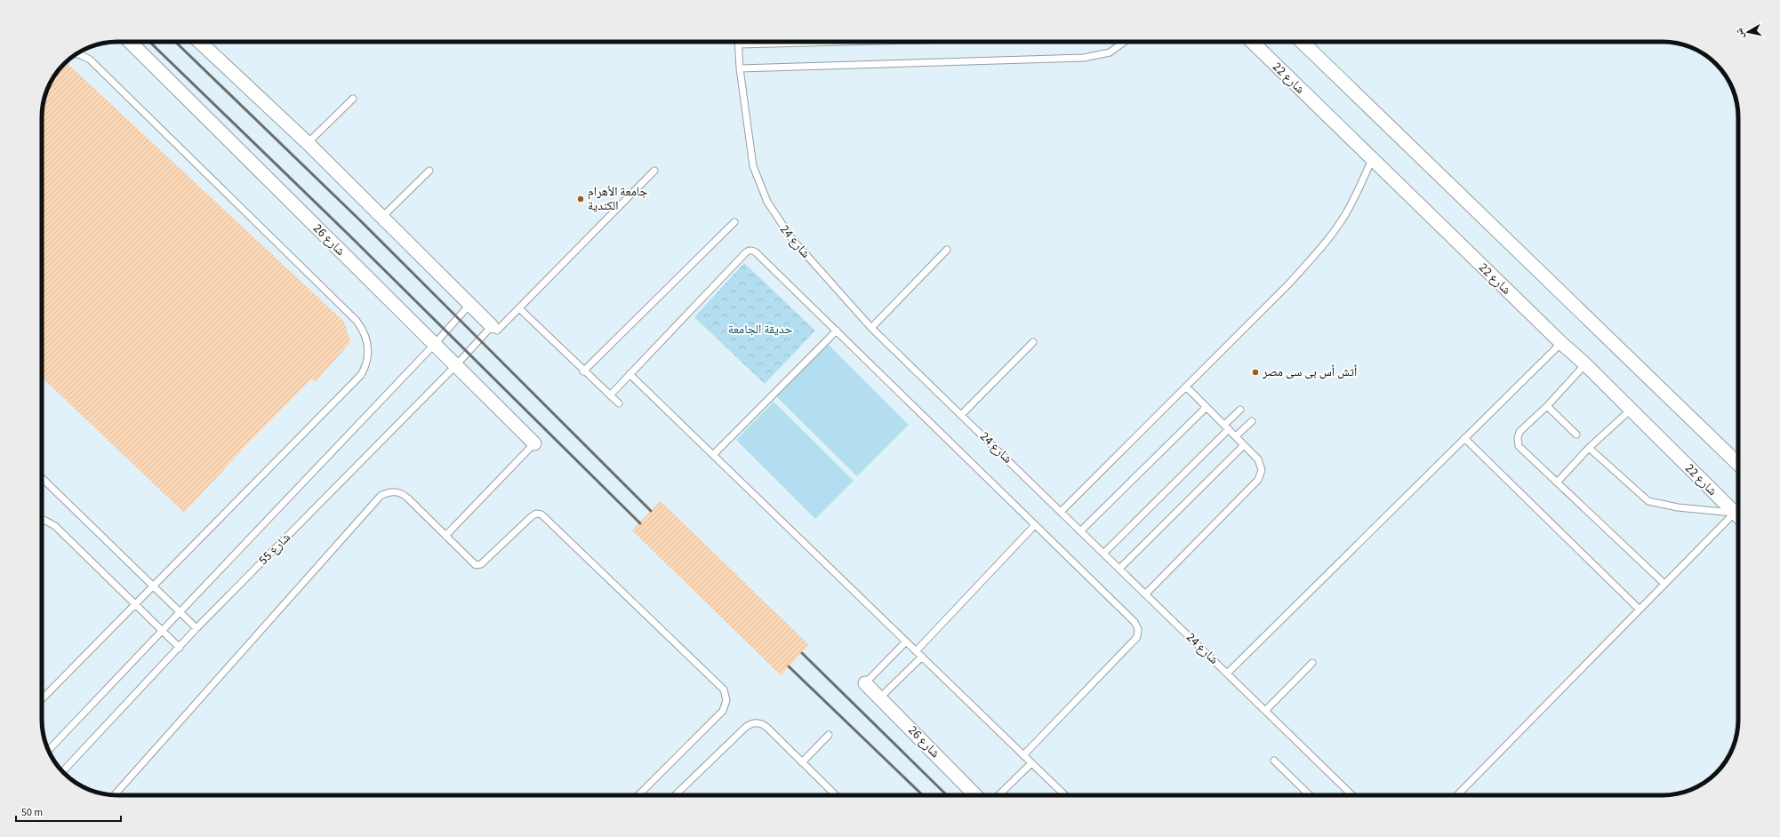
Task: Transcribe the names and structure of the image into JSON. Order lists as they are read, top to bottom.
{
  "streets": {
    "street": ["شارع 22", "شارع 26"],
    "lane": ["شارع 24", "شارع 55"]
  },
  "crossings": [
    ["شارع 26", "شارع 55"]
  ],
  "parks": ["حديقة الجامعة"],
  "places": ["جامعة الأهرام الكندية", "أتش أس بى سى مصر"],
  "scale_bar": "50 m",
  "north": "left"
}
